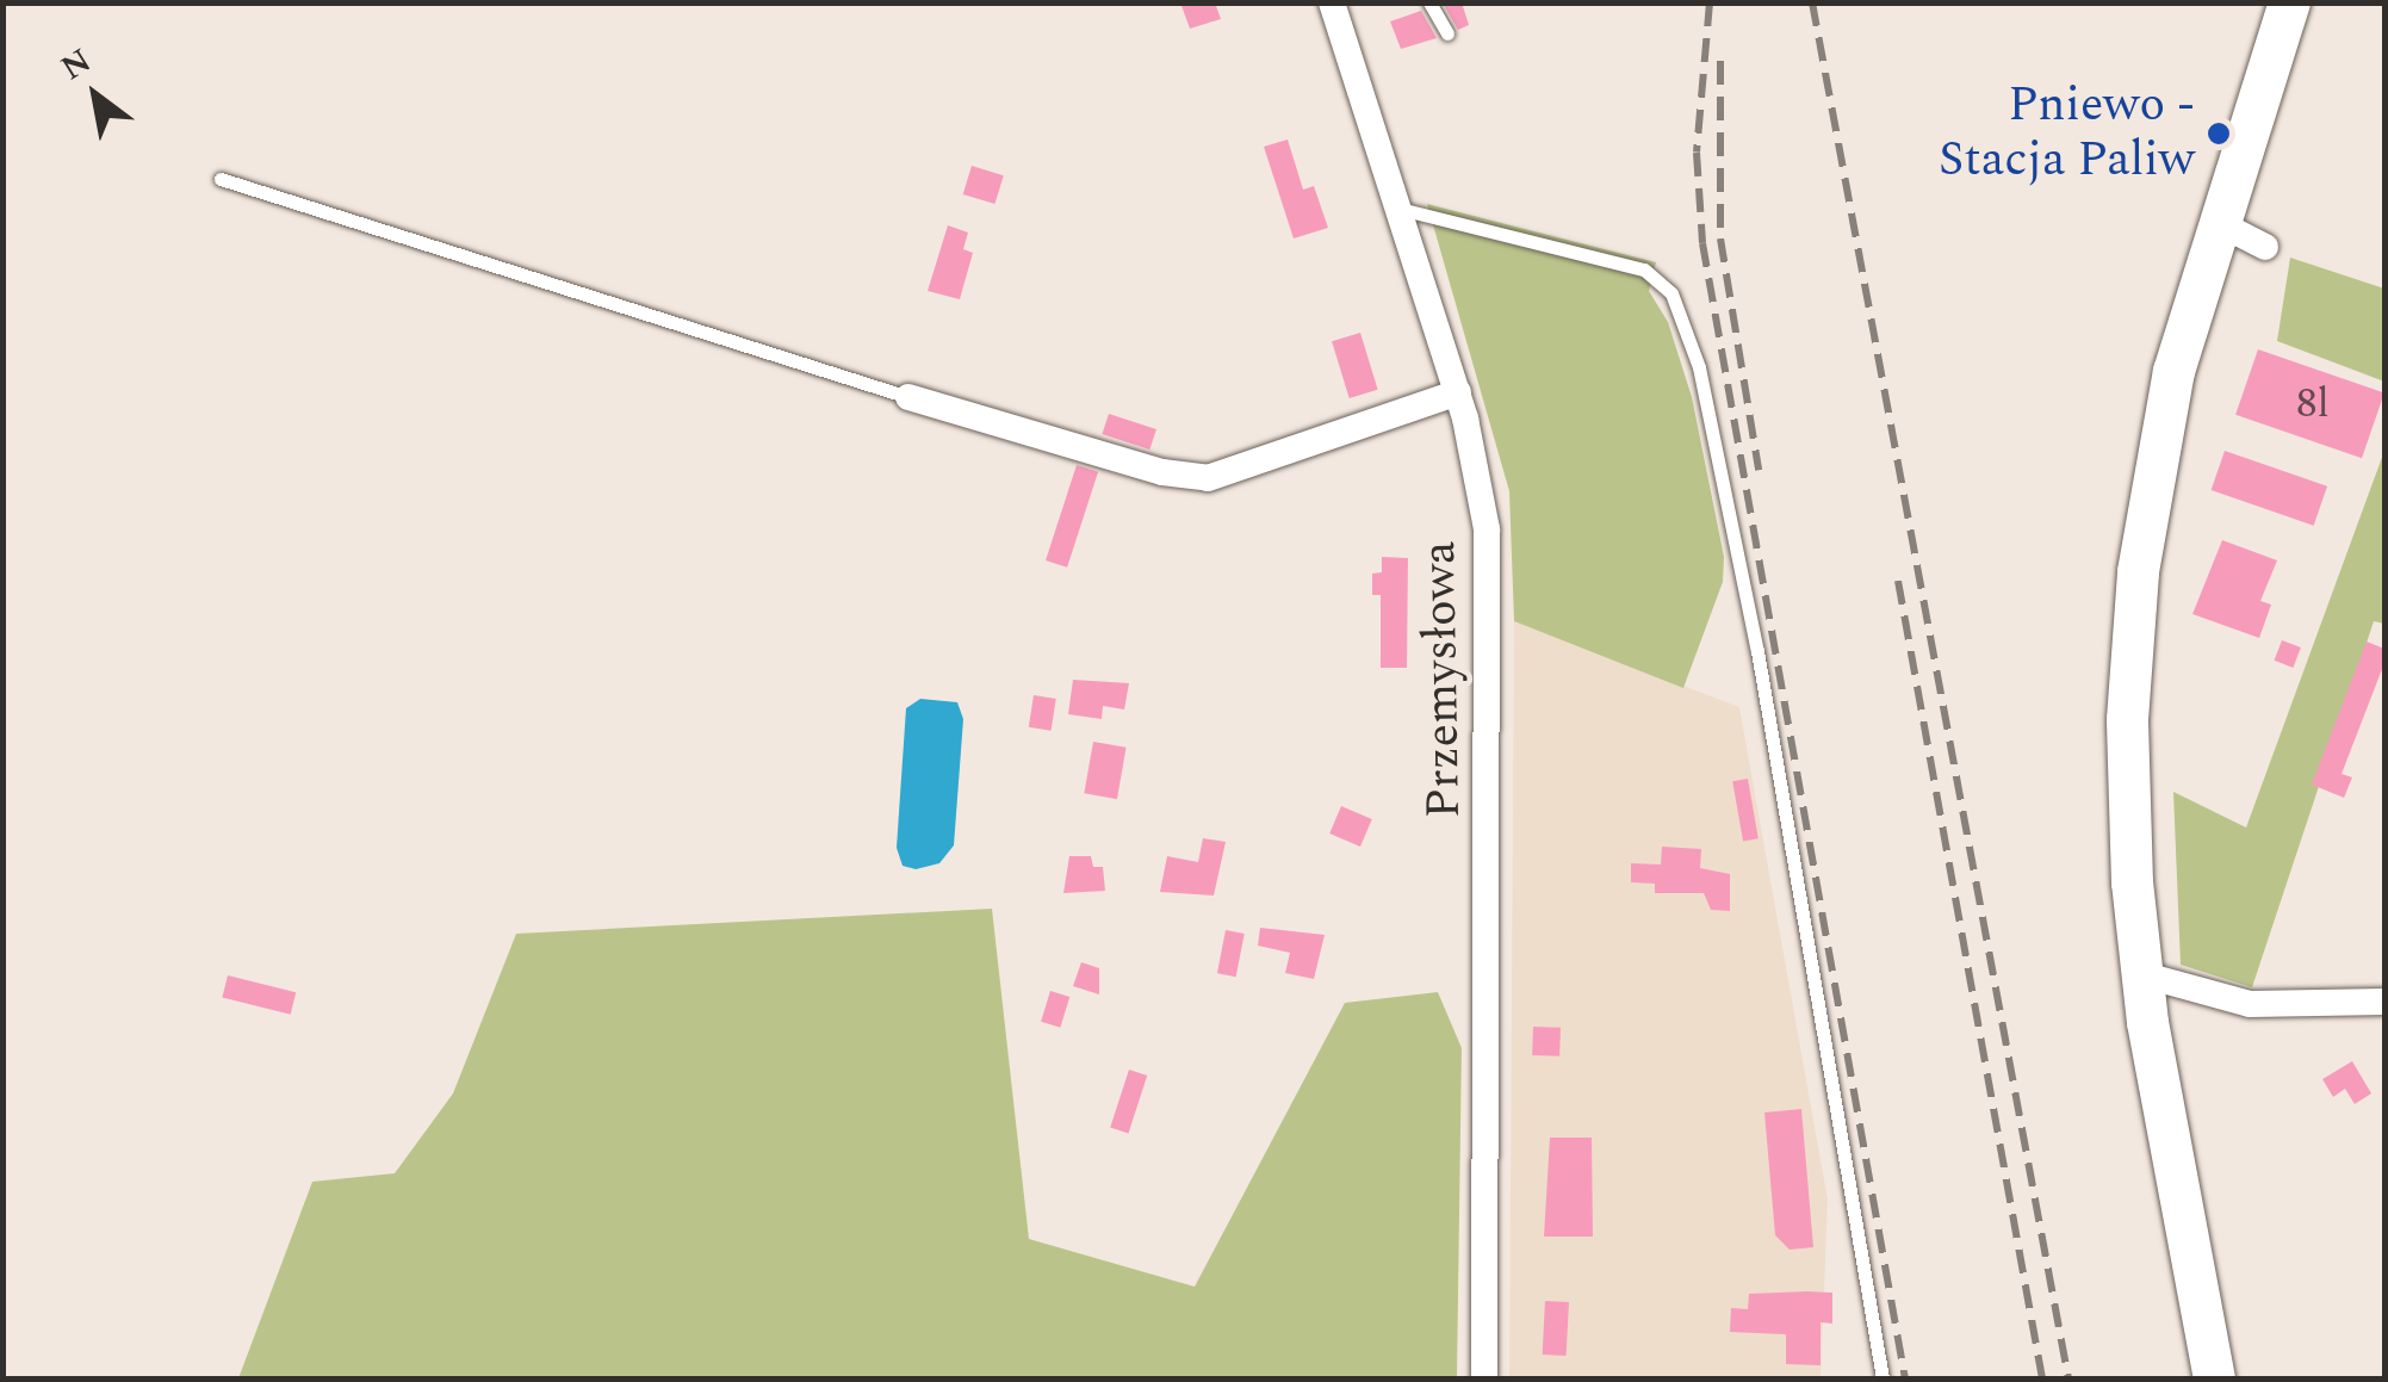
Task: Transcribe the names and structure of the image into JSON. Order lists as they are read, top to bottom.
{
  "streets": {
    "street": ["Przemysłowa"]
  },
  "places": ["Pniewo - Stacja Paliw"],
  "house_numbers": ["8l"],
  "north": "top left"
}
